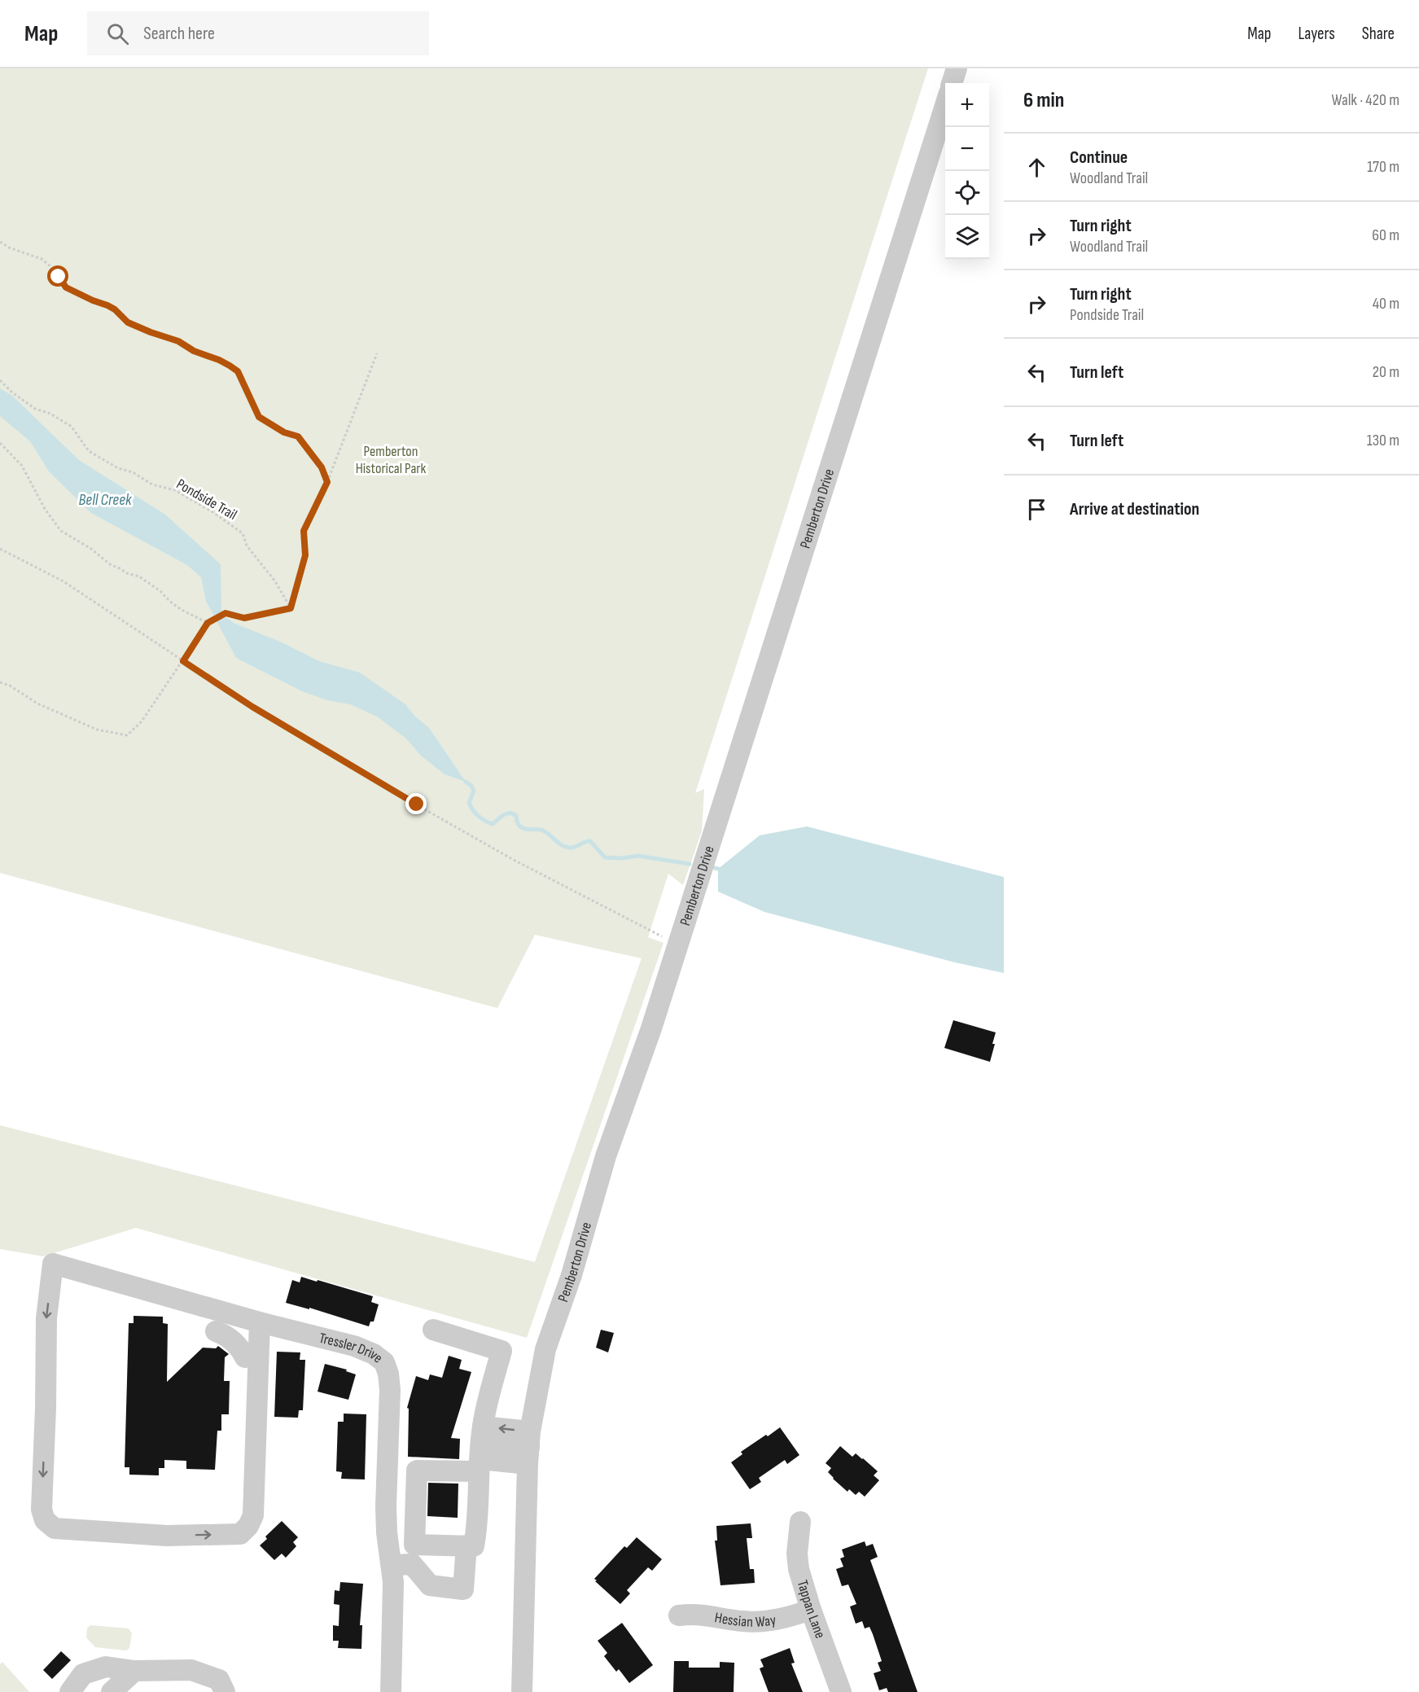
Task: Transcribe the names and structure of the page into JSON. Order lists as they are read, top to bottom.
{
  "streets": {
    "street": [
      "Pemberton Drive",
      "Tressler Drive",
      "Tappan Lane",
      "Hessian Way"
    ],
    "path": ["Pondside Trail"]
  },
  "crossings": [
    ["Tappan Lane", "Hessian Way"]
  ],
  "water": ["Bell Creek"],
  "parks": ["Pemberton Historical Park"],
  "page": {
    "header": "Map",
    "search": "Search here",
    "nav": ["Map", "Layers", "Share"],
    "heading": ["6 min", "Walk · 420 m"],
    "map_buttons": ["+", "−"],
    "list": [
      ["Continue", "Woodland Trail", "170 m"],
      ["Turn right", "Woodland Trail", "60 m"],
      ["Turn right", "Pondside Trail", "40 m"],
      ["Turn left", "20 m"],
      ["Turn left", "130 m"],
      "Arrive at destination"
    ]
  }
}
